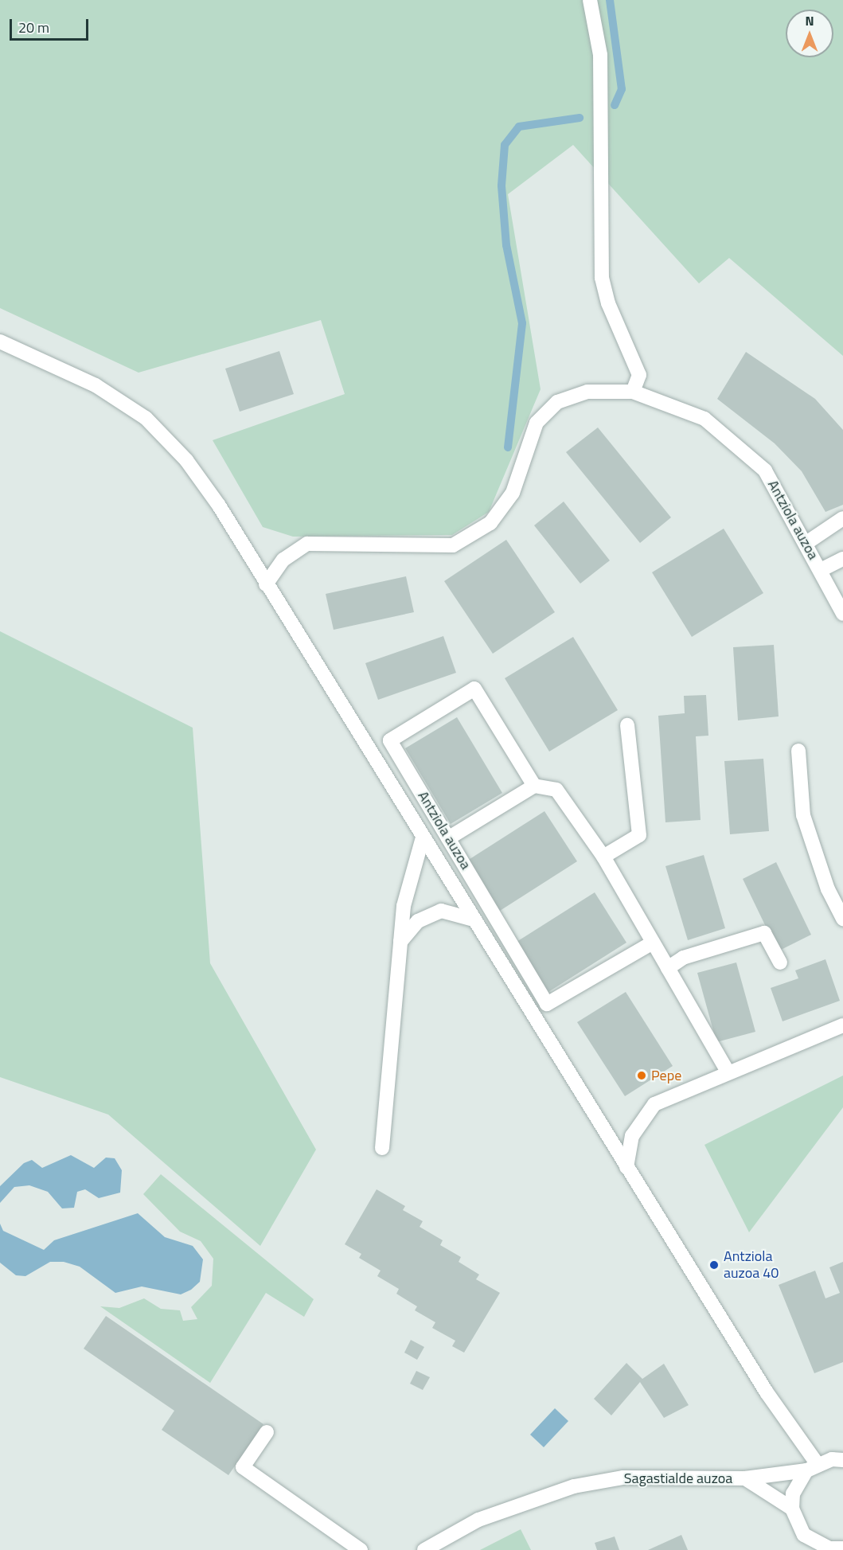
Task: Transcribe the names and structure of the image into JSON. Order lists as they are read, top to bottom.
{
  "streets": {
    "street": ["Antziola auzoa", "Sagastialde auzoa"]
  },
  "places": ["Pepe", "Antziola auzoa 40"],
  "scale_bar": "20 m",
  "north": "top"
}
